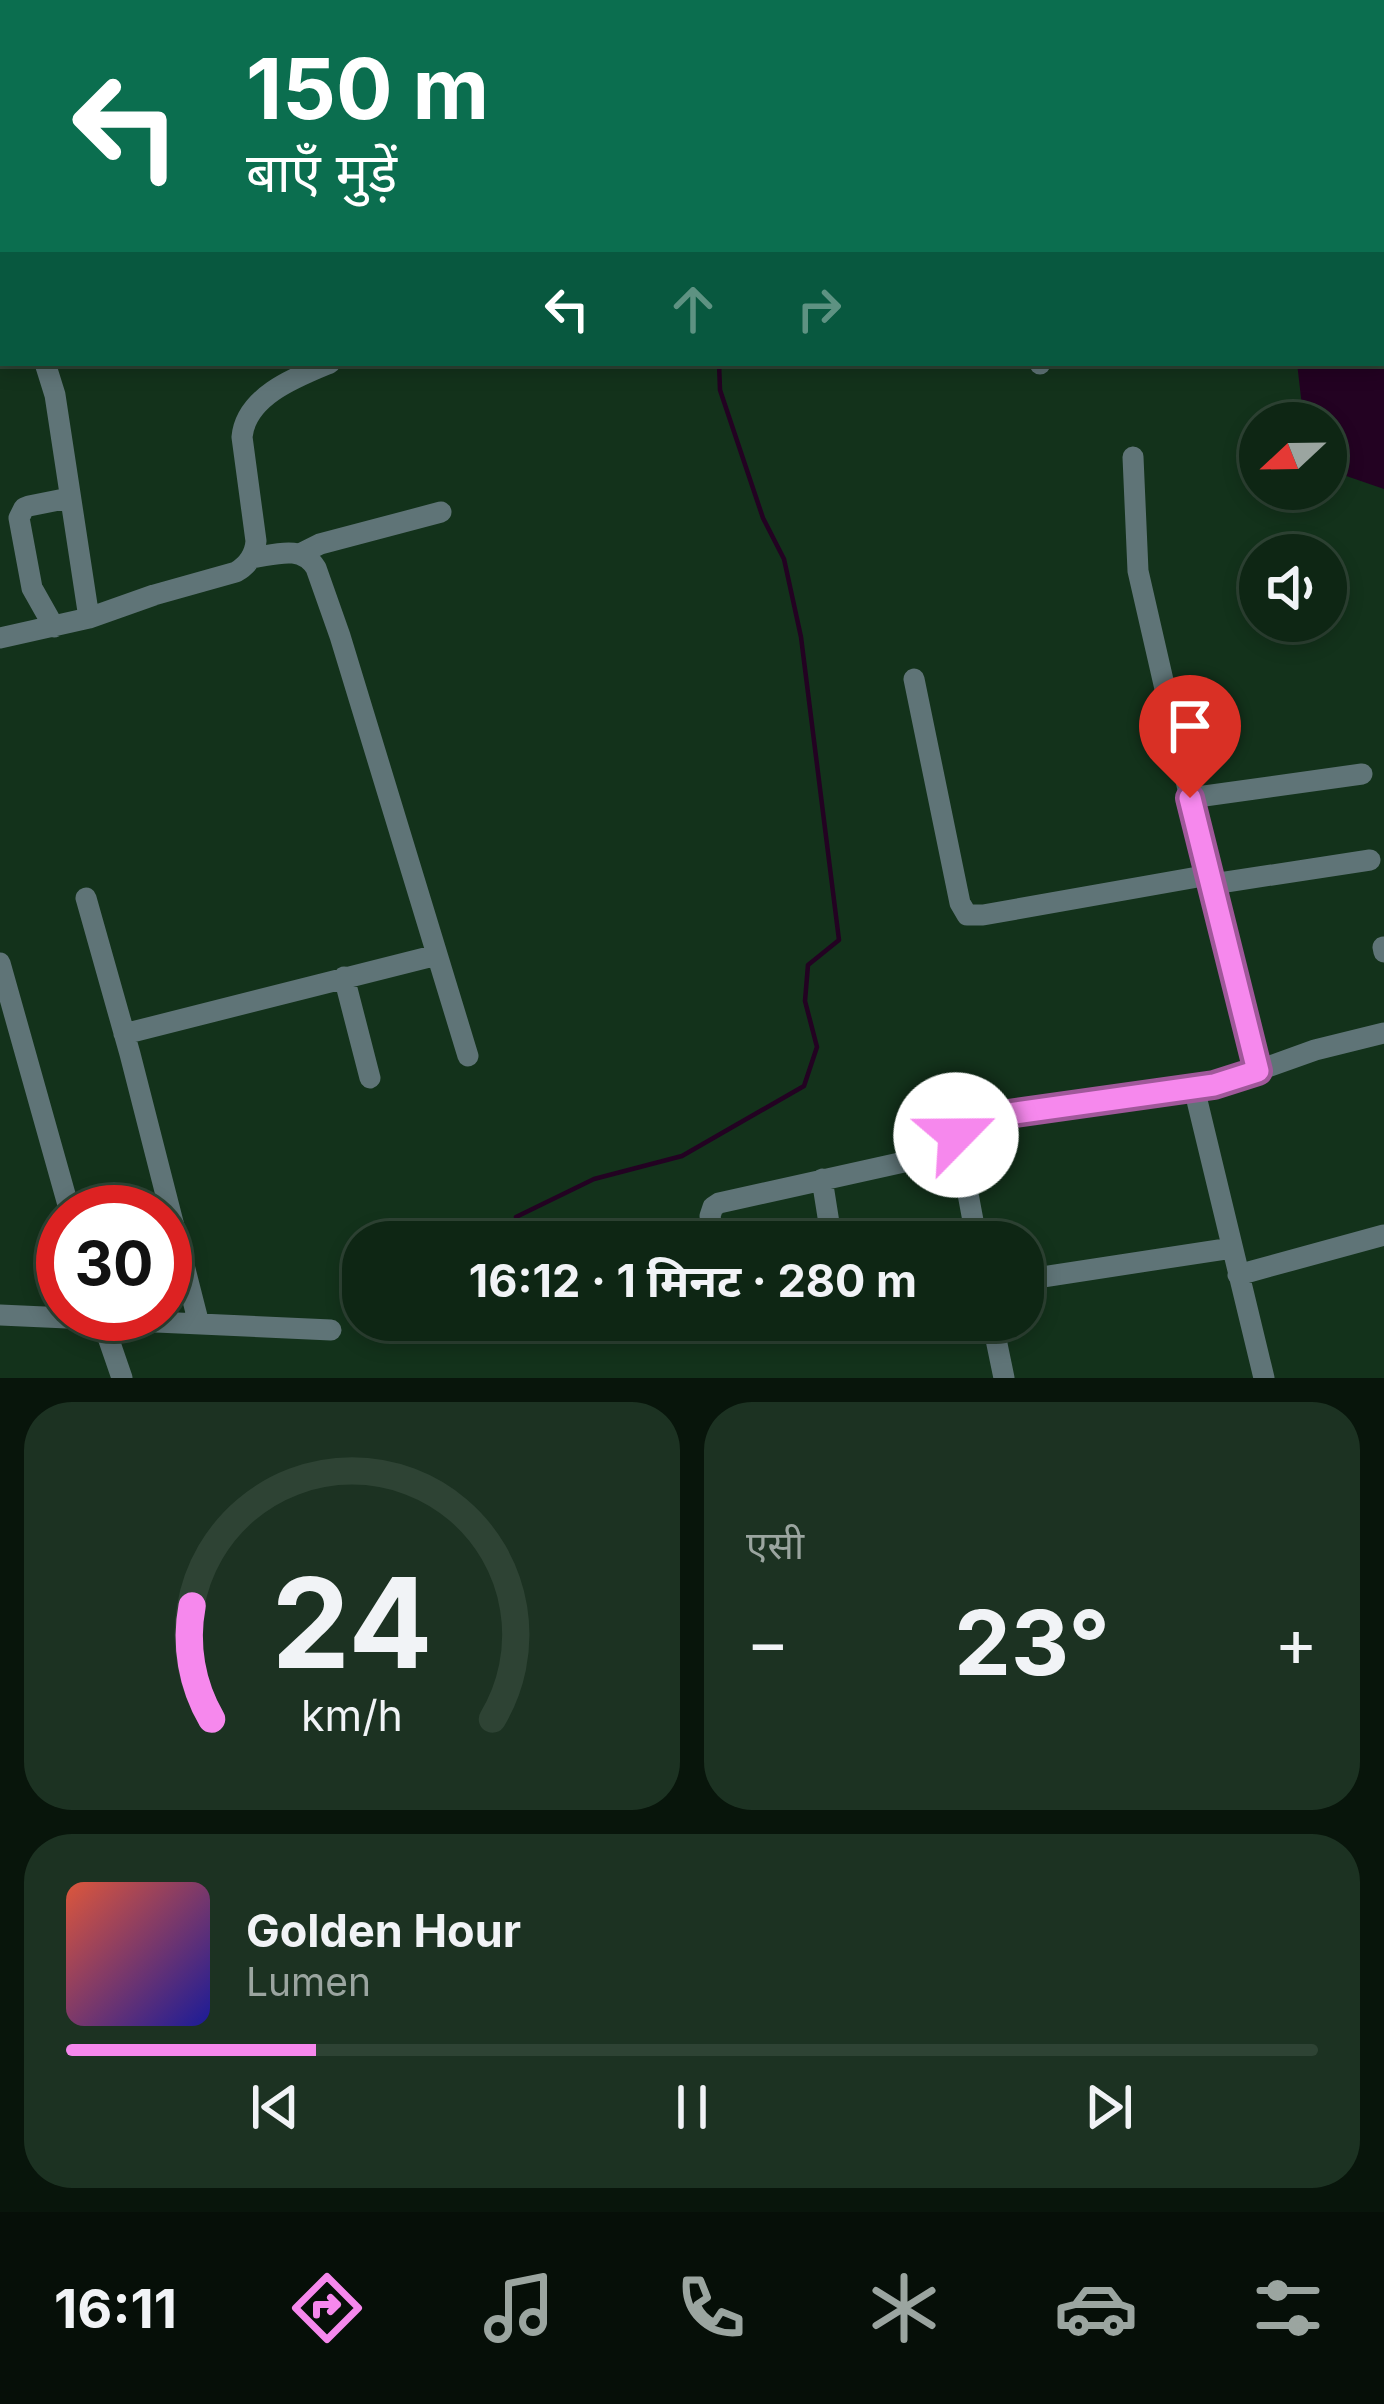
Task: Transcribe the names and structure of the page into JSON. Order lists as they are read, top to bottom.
{
  "north": "left",
  "page": {
    "turn": ["150 m", "बाएँ मुड़ें"],
    "limit": "30",
    "trip": "16:12 · 1 मिनट · 280 m",
    "tile": "एसी",
    "heat": ["−", "23°", "+"],
    "song": ["Golden Hour", "Lumen"],
    "tabs": "16:11",
    "gauge": ["24", "km/h"]
  }
}
